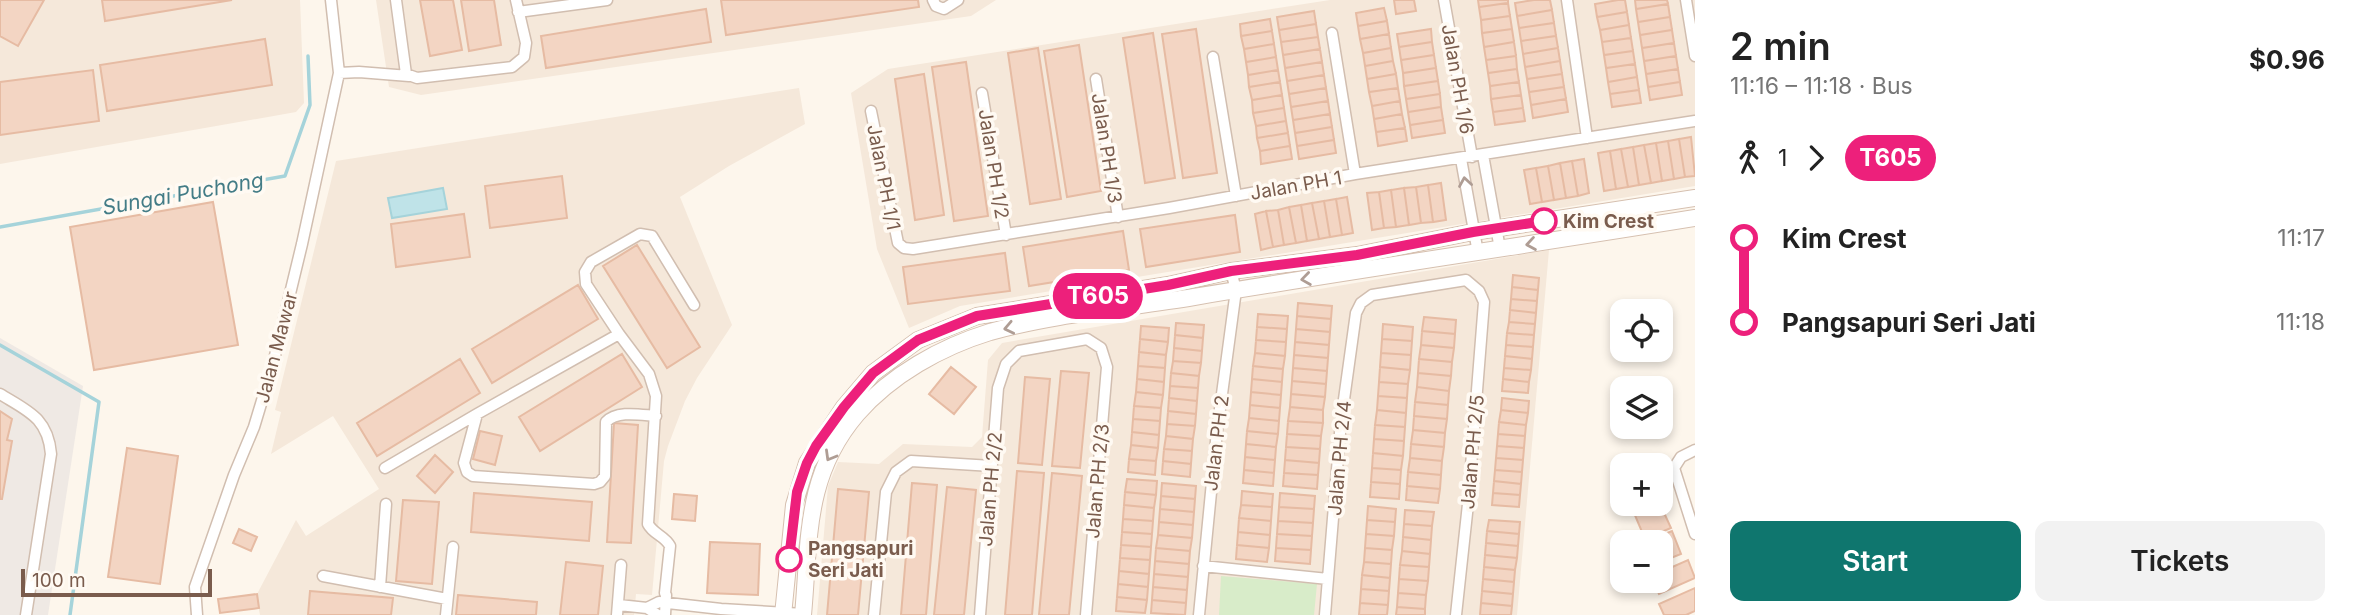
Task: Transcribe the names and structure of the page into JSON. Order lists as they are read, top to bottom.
{
  "streets": {
    "street": [
      "Jalan PH 1/6",
      "Jalan PH 1/3",
      "Jalan PH 1/2",
      "Jalan PH 1/1",
      "Jalan PH 1",
      "Jalan Mawar",
      "Jalan PH 2",
      "Jalan PH 2/5",
      "Jalan PH 2/4",
      "Jalan PH 2/3",
      "Jalan PH 2/2"
    ]
  },
  "crossings": [
    ["Jalan PH 1/6", "Jalan PH 1"],
    ["Jalan PH 1/3", "Jalan PH 1"],
    ["Jalan PH 1/2", "Jalan PH 1"],
    ["Jalan PH 1/1", "Jalan PH 1"],
    ["Jalan PH 2/5", "Jalan PH 2/4"],
    ["Jalan PH 2/3", "Jalan PH 2/2"]
  ],
  "water": ["Sungai Puchong"],
  "places": ["Kim Crest", "Pangsapuri Seri Jati"],
  "lines": ["bus line T605"],
  "scale_bar": "100 m",
  "page": {
    "on_map": "T605",
    "heading": ["2 min", "11:16 – 11:18 · Bus", "$0.96"],
    "legs": ["1", "T605"],
    "list": [
      {
        "name": "Kim Crest",
        "value": "11:17"
      },
      {
        "name": "Pangsapuri Seri Jati",
        "value": "11:18"
      }
    ],
    "map_buttons": ["+", "−"],
    "buttons": ["Start", "Tickets"],
    "scale": "100 m"
  }
}
